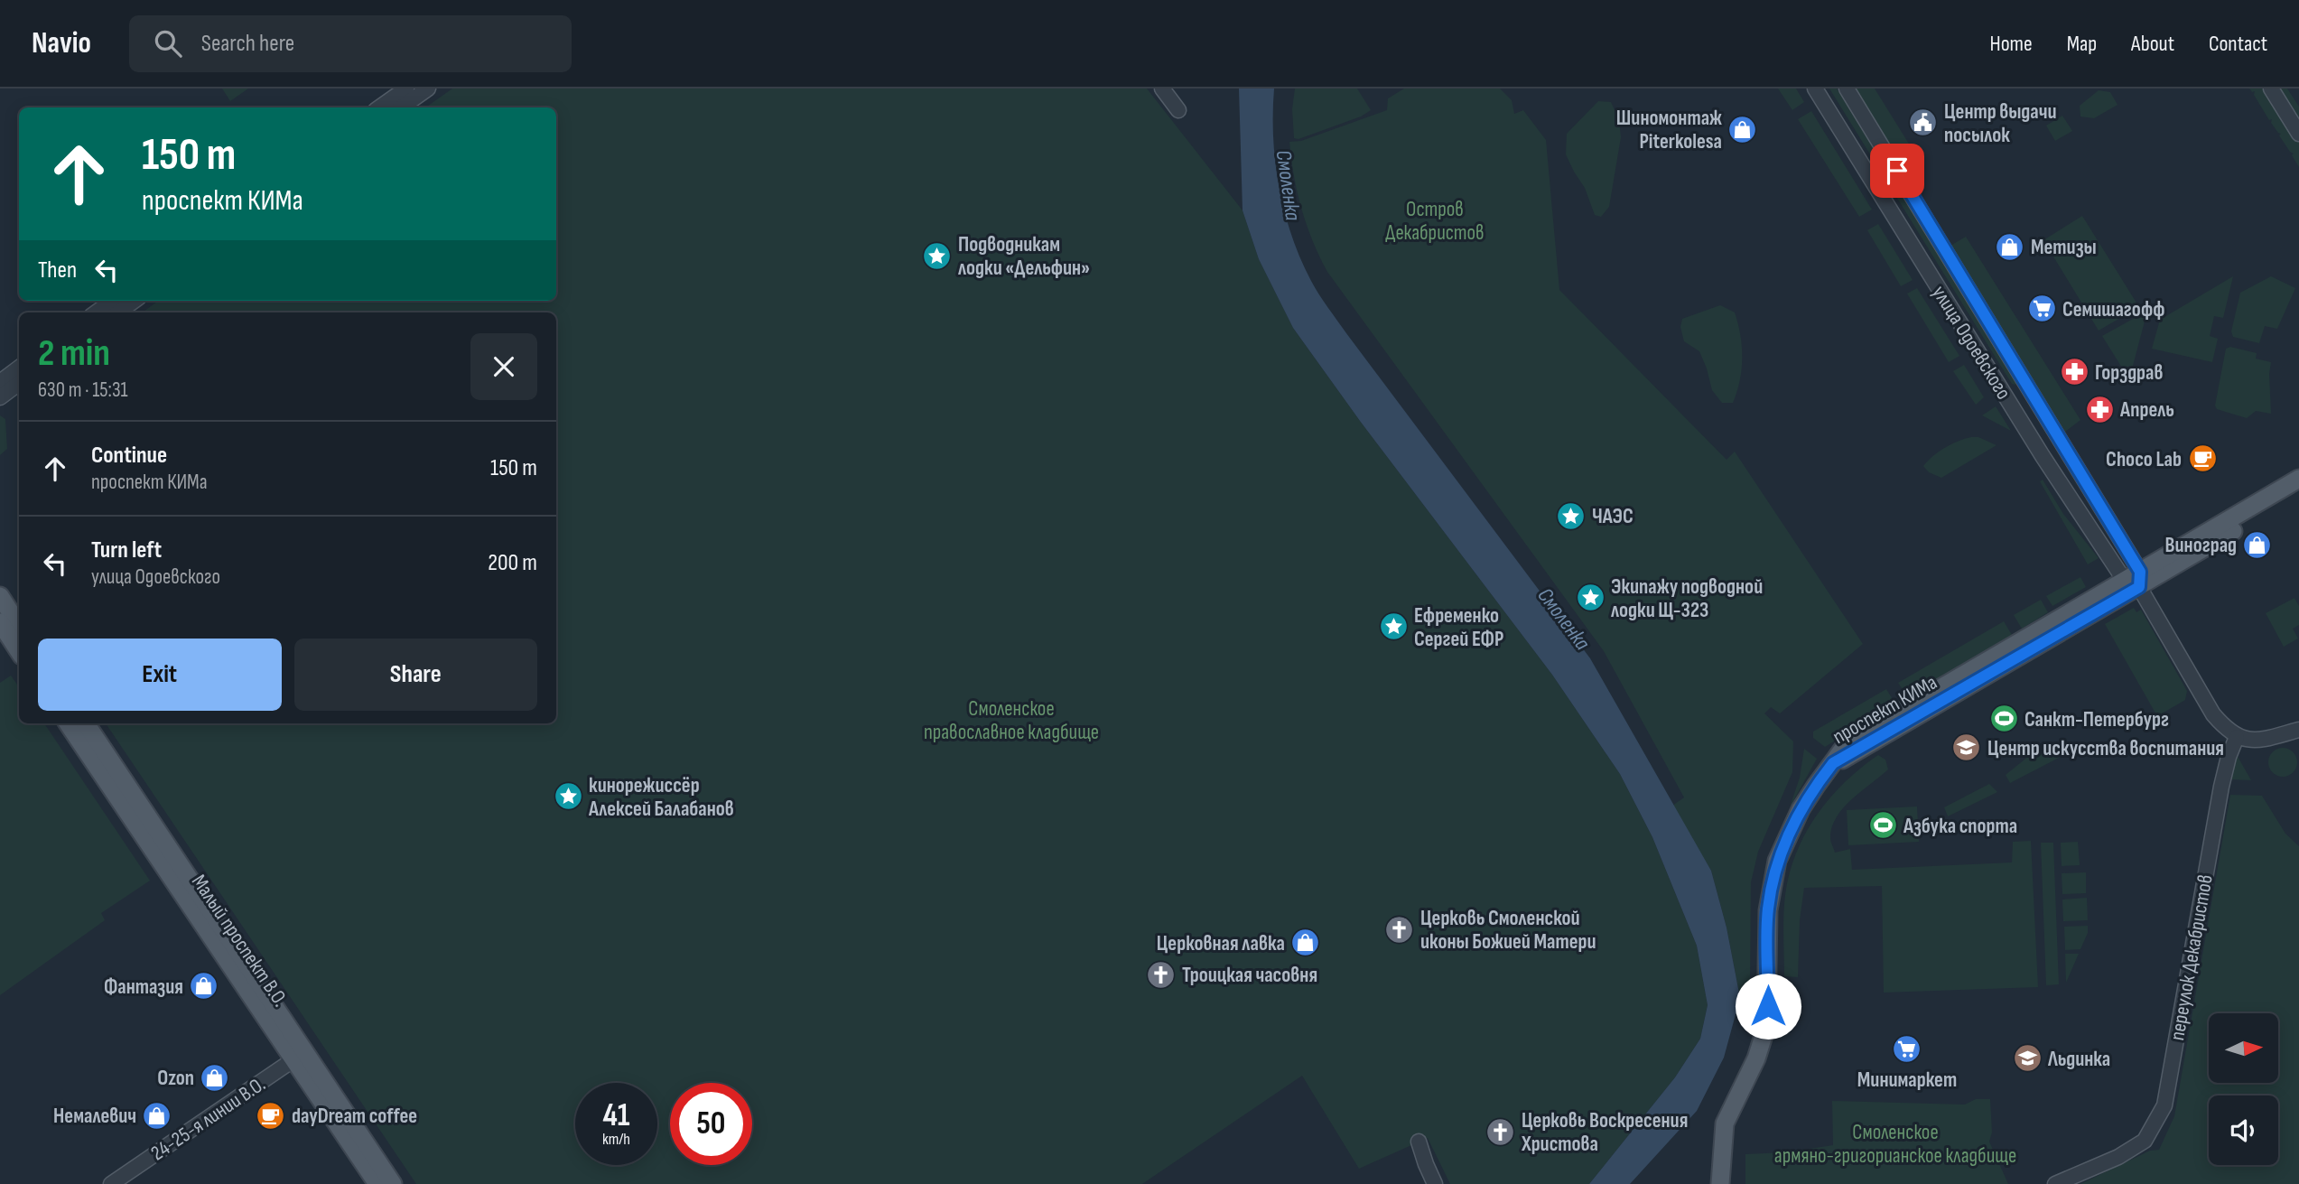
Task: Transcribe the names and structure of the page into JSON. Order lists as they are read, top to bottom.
{
  "streets": {
    "main road": ["проспект КИМа", "Малый проспект В.О."],
    "street": ["улица Одоевского", "переулок Декабристов", "24-25-я линии В.О."]
  },
  "crossings": [
    ["улица Одоевского", "проспект КИМа"],
    ["улица Одоевского", "переулок Декабристов"],
    ["Малый проспект В.О.", "24-25-я линии В.О."]
  ],
  "water": ["Смоленка"],
  "parks": ["Остров Декабристов", "Смоленское православное кладбище", "Смоленское армяно-григорианское кладбище"],
  "places": {
    "public building": ["Центр выдачи посылок"],
    "shop": [
      "Шиномонтаж Piterkolesa",
      "Метизы",
      "Виноград",
      "Церковная лавка",
      "Фантазия",
      "Ozon",
      "Немалевич"
    ],
    "place": [
      "Подводникам лодки «Дельфин»",
      "ЧАЭС",
      "Экипажу подводной лодки Щ-323",
      "Ефременко Сергей ЕФР",
      "кинорежиссёр Алексей Балабанов"
    ],
    "supermarket": ["Семишагофф", "Минимаркет"],
    "pharmacy": ["Горздрав", "Апрель"],
    "cafe": ["Choco Lab", "dayDream coffee"],
    "sports": ["Санкт-Петербург", "Азбука спорта"],
    "school or university": ["Центр искусства воспитания", "Льдинка"],
    "church": ["Церковь Смоленской иконы Божией Матери", "Троицкая часовня", "Церковь Воскресения Христова"]
  },
  "north": "right",
  "page": {
    "header": "Navio",
    "search": "Search here",
    "nav": [
      "Home",
      "Map",
      "About",
      "Contact"
    ],
    "turn": ["150 m", "проспект КИМа"],
    "then": "Then",
    "heading": ["2 min", "630 m · 15:31"],
    "list": [
      {
        "name": "Continue",
        "note": "проспект КИМа",
        "value": "150 m"
      },
      {
        "name": "Turn left",
        "note": "улица Одоевского",
        "value": "200 m"
      }
    ],
    "buttons": ["Exit", "Share"],
    "speed": "41 km/h",
    "limit": "50"
  }
}
